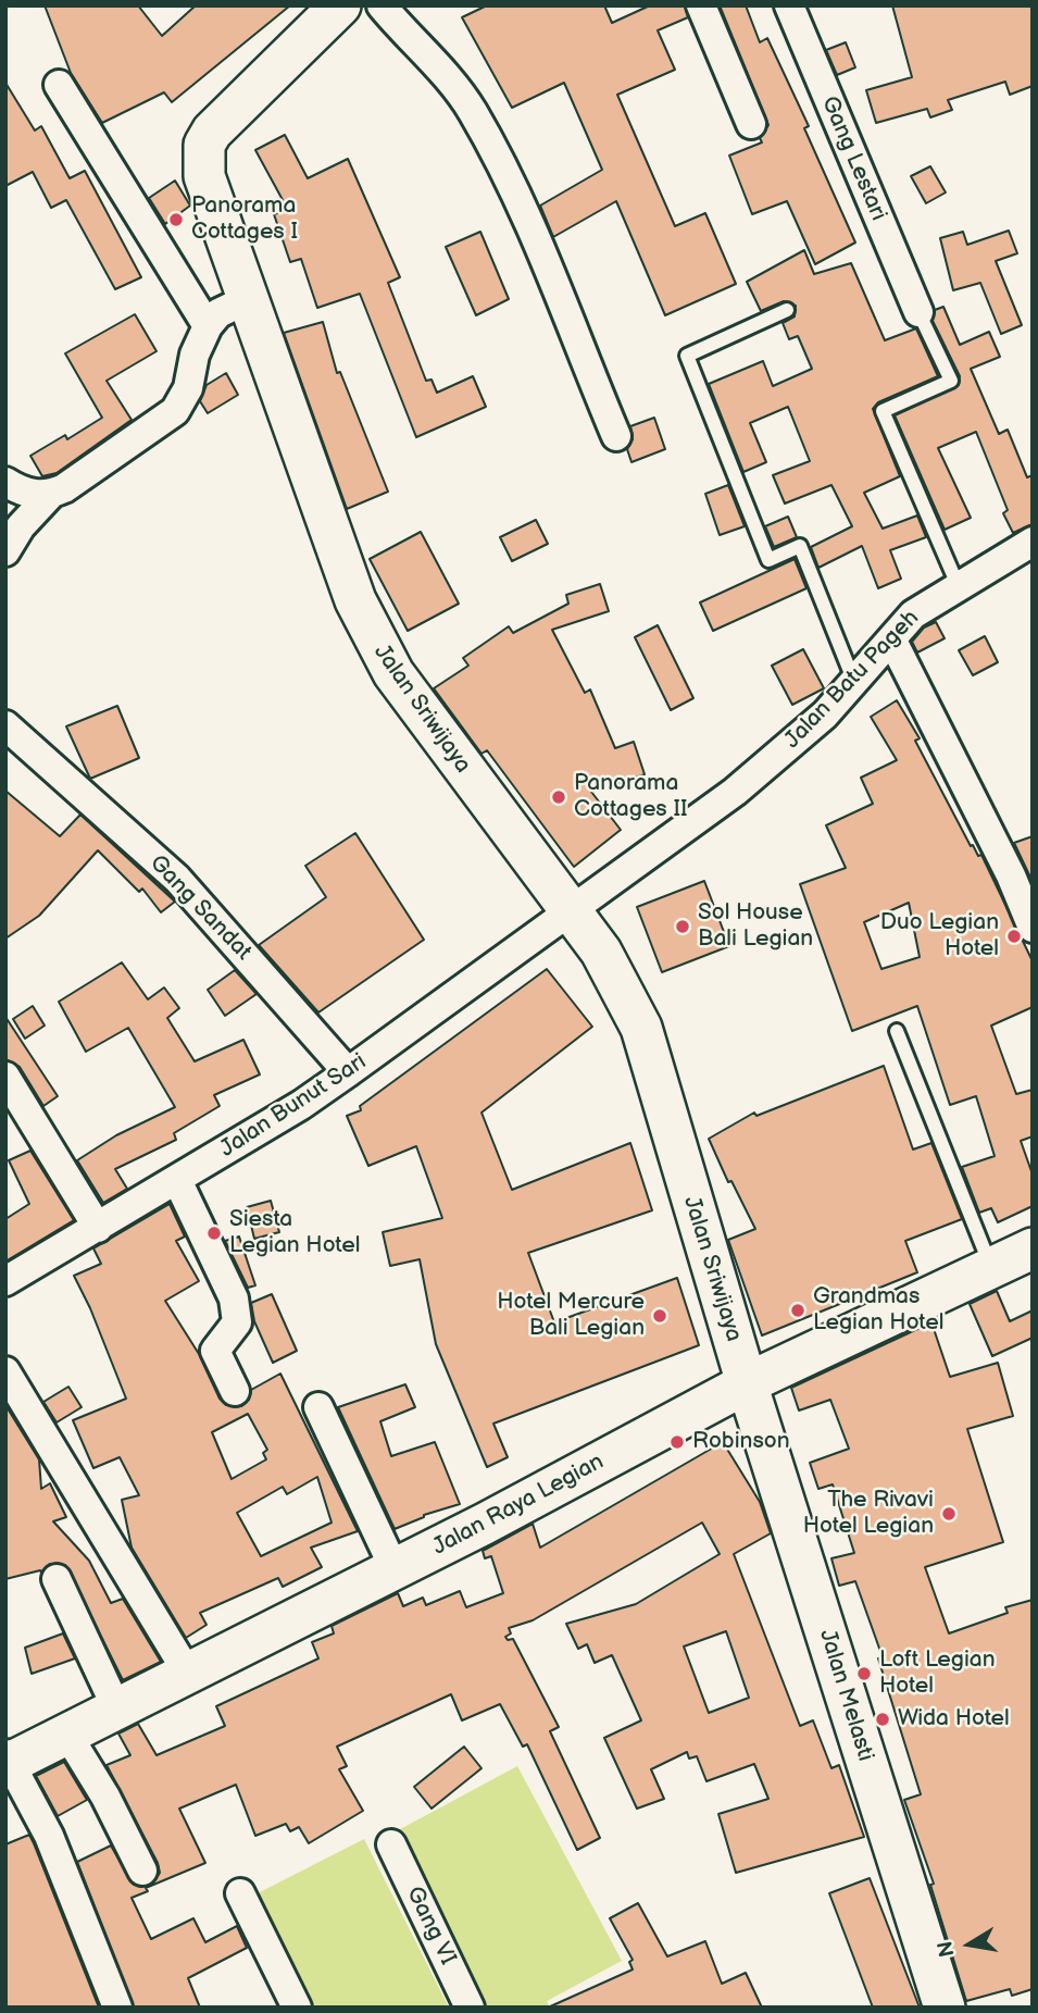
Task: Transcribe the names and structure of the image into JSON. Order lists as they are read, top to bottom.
{
  "streets": {
    "main road": ["Jalan Sriwijaya", "Jalan Raya Legian", "Jalan Melasti"],
    "street": [
      "Gang Lestari",
      "Jalan Batu Pageh",
      "Gang Sandat",
      "Jalan Bunut Sari",
      "Gang VI"
    ]
  },
  "crossings": [
    ["Jalan Batu Pageh", "Jalan Sriwijaya"],
    ["Jalan Batu Pageh", "Jalan Bunut Sari"],
    ["Jalan Sriwijaya", "Jalan Bunut Sari"],
    ["Jalan Sriwijaya", "Jalan Raya Legian"],
    ["Jalan Sriwijaya", "Jalan Melasti"],
    ["Gang Sandat", "Jalan Bunut Sari"],
    ["Jalan Raya Legian", "Jalan Melasti"]
  ],
  "places": [
    "Panorama Cottages I",
    "Panorama Cottages II",
    "Sol House Bali Legian",
    "Duo Legian Hotel",
    "Siesta Legian Hotel",
    "Grandmas Legian Hotel",
    "Hotel Mercure Bali Legian",
    "Robinson",
    "The Rivavi Hotel Legian",
    "Loft Legian Hotel",
    "Wida Hotel"
  ],
  "north": "left"
}
